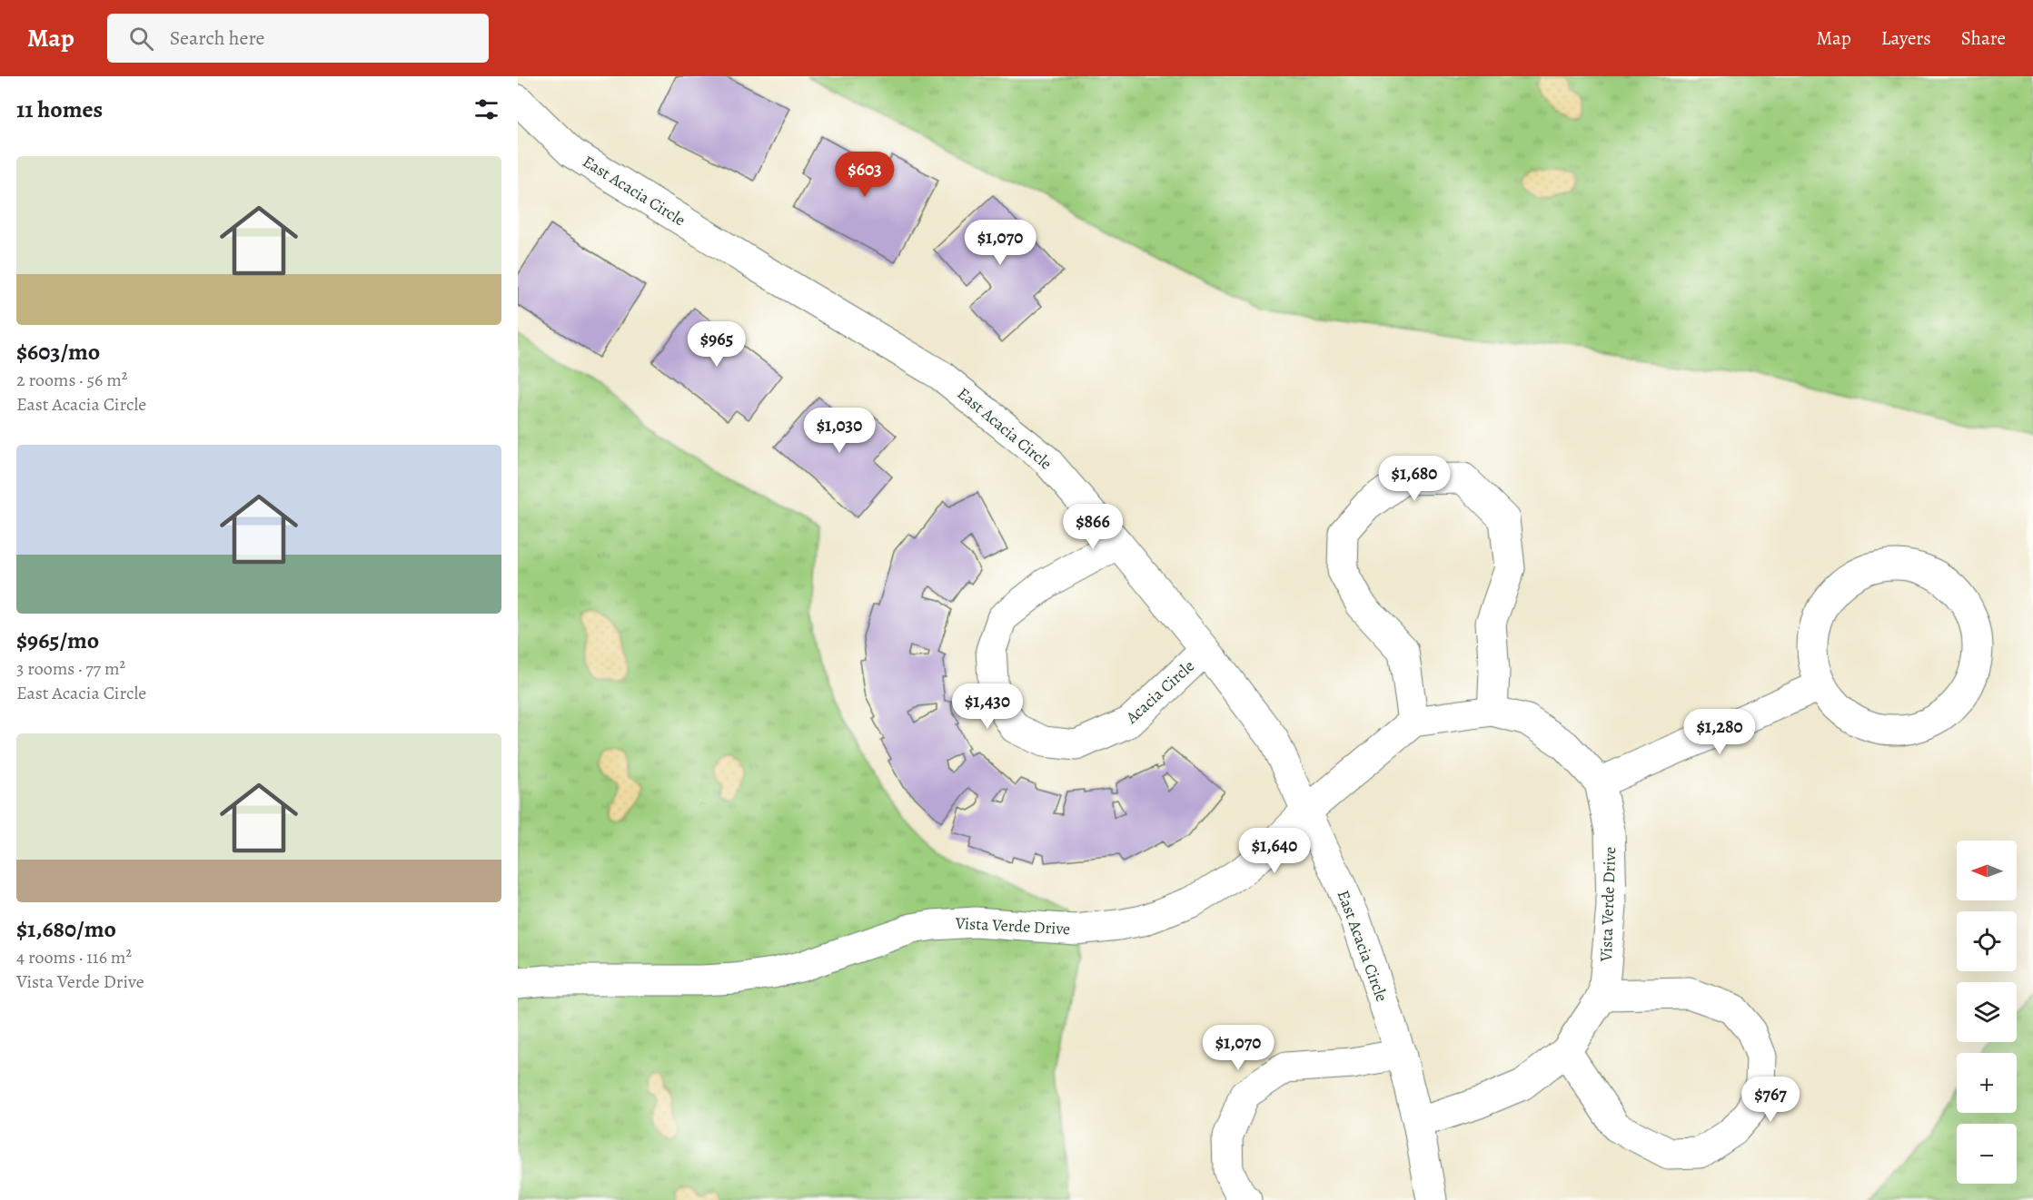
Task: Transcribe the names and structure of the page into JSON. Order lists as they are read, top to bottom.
{
  "streets": {
    "street": ["East Acacia Circle", "Acacia Circle", "Vista Verde Drive"]
  },
  "crossings": [
    ["East Acacia Circle", "Acacia Circle"],
    ["East Acacia Circle", "Vista Verde Drive"]
  ],
  "north": "left",
  "page": {
    "header": "Map",
    "search": "Search here",
    "nav": ["Map", "Layers", "Share"],
    "heading": "11 homes",
    "list": [
      {
        "name": "$603/mo",
        "note": "2 rooms · 56 m² · East Acacia Circle"
      },
      {
        "name": "$965/mo",
        "note": "3 rooms · 77 m² · East Acacia Circle"
      },
      {
        "name": "$1,680/mo",
        "note": "4 rooms · 116 m² · Vista Verde Drive"
      }
    ],
    "price": [
      "$603",
      "$1,070",
      "$965",
      "$1,030",
      "$1,680",
      "$866",
      "$1,430",
      "$1,280",
      "$1,640",
      "$1,070",
      "$767"
    ],
    "map_buttons": ["+", "−"]
  }
}
